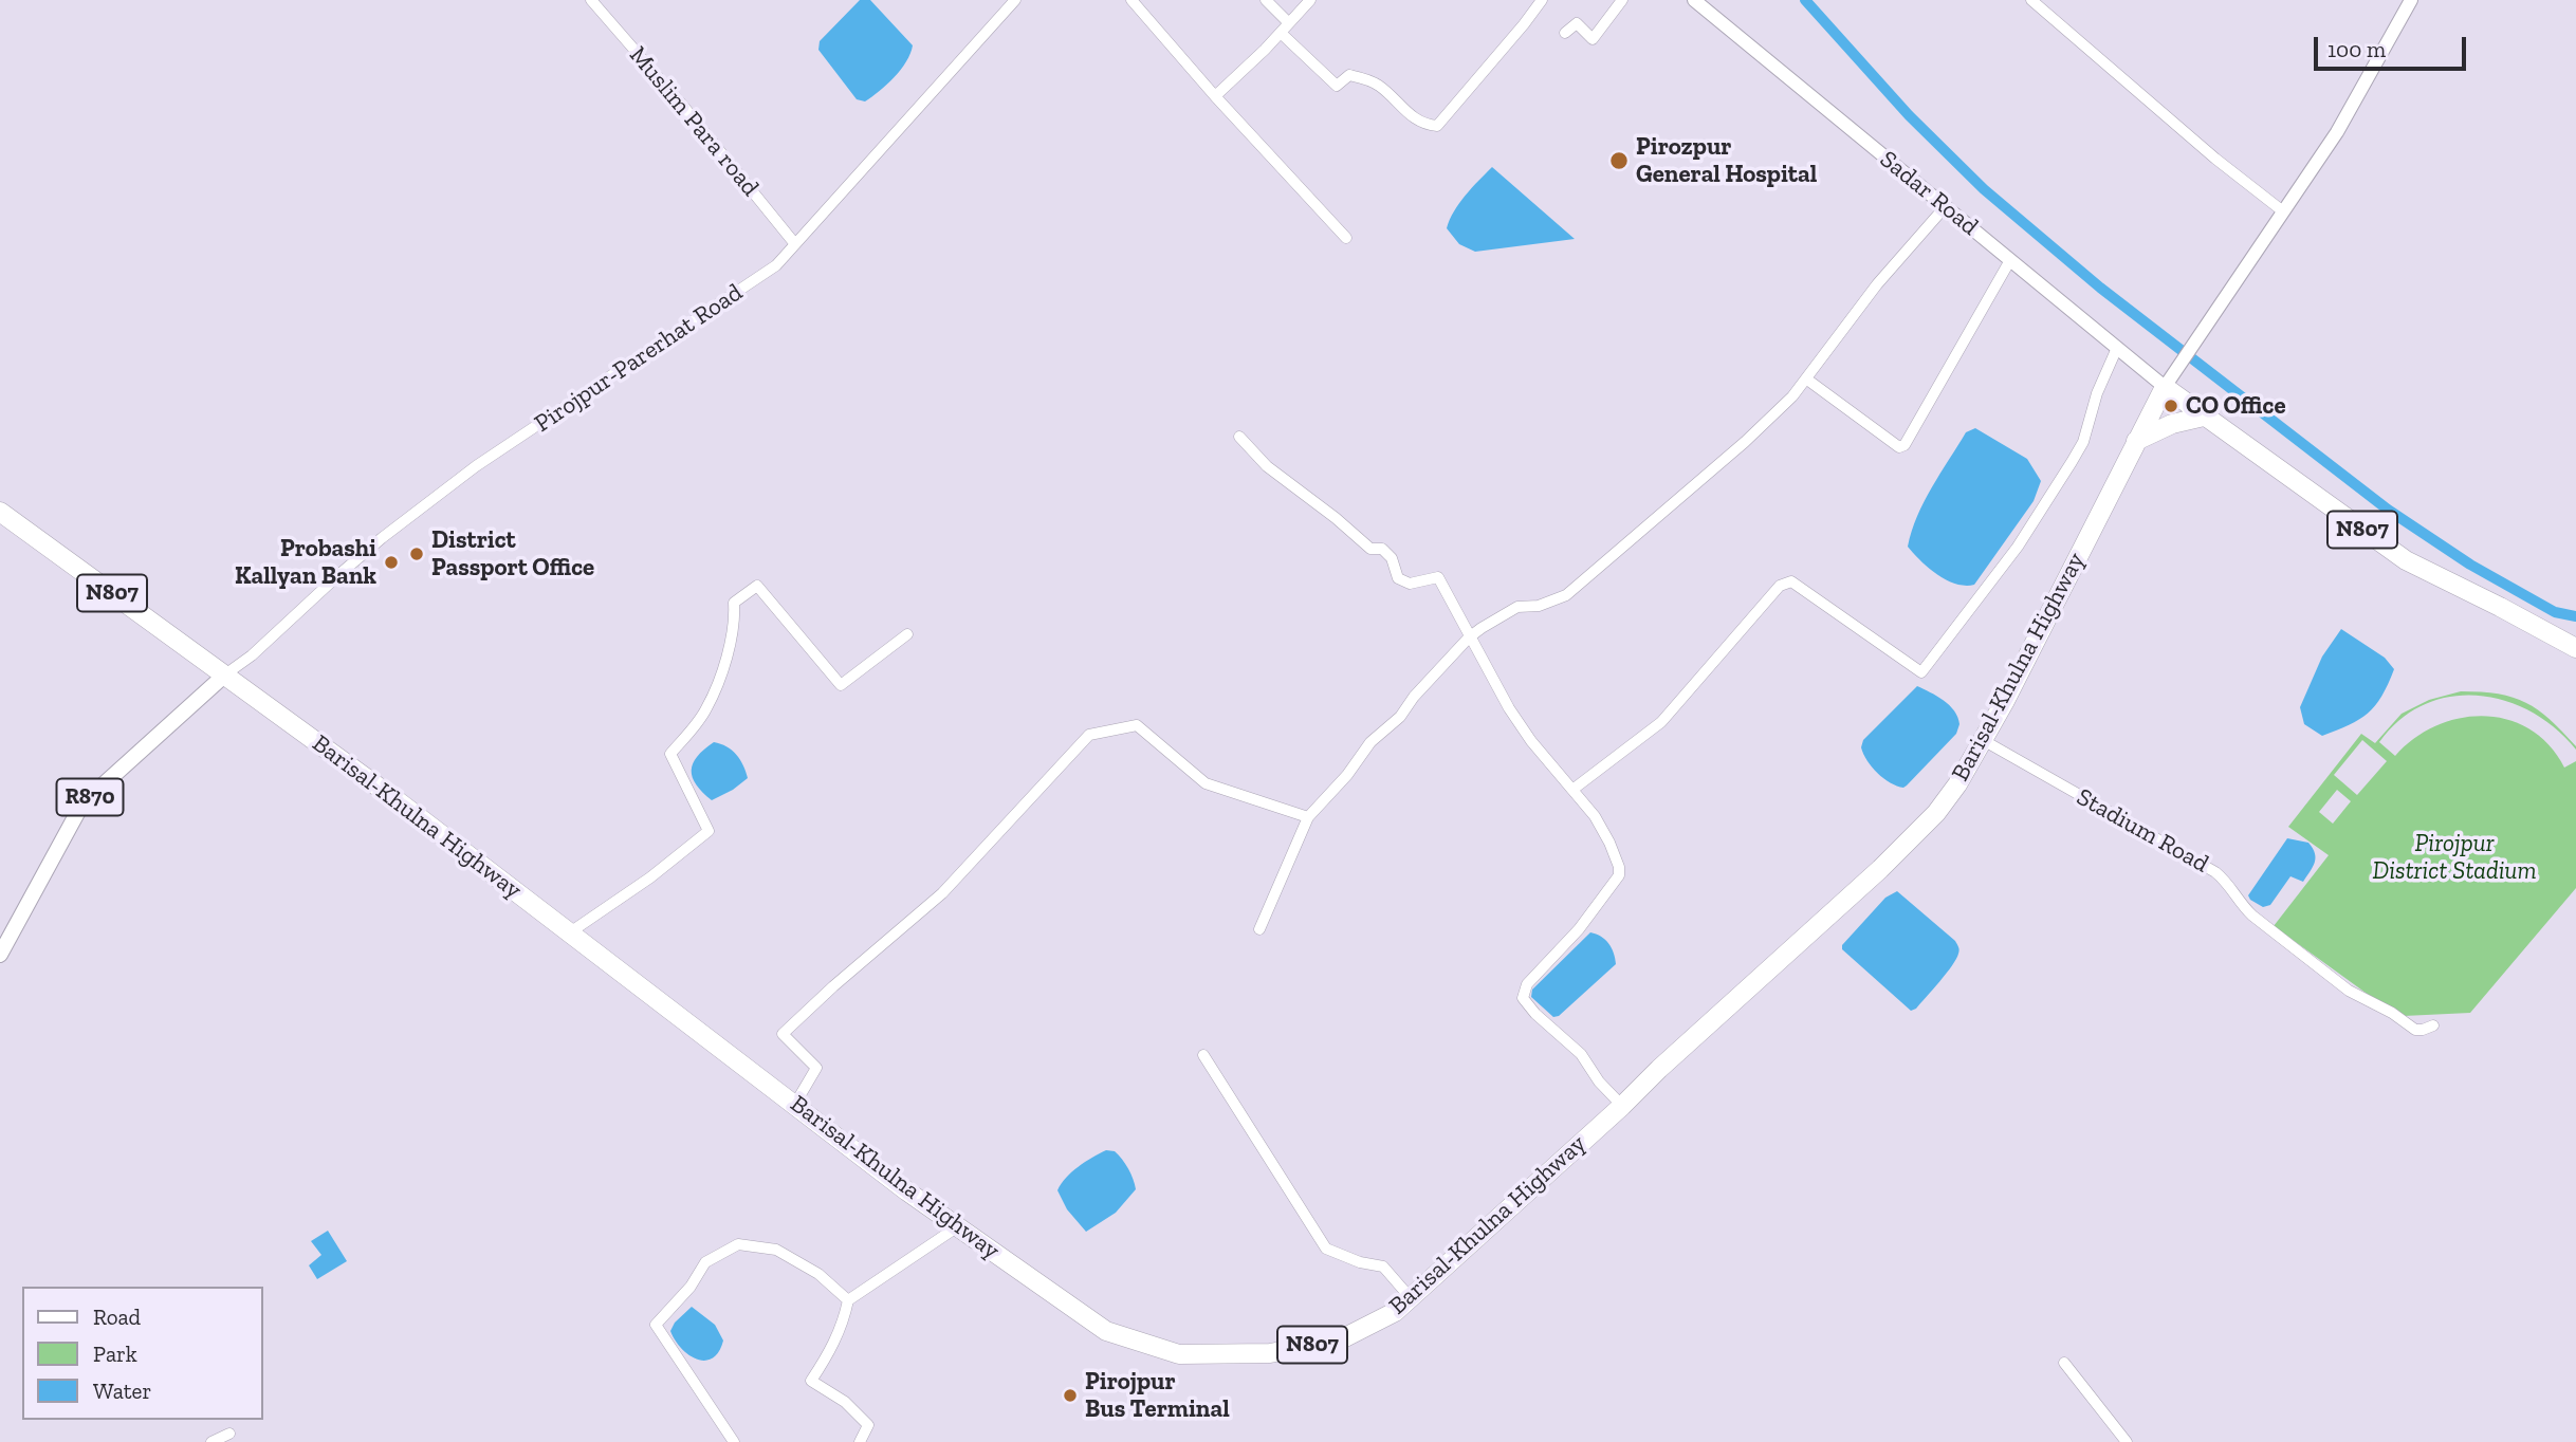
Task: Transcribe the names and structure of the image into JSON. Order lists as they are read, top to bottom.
{
  "streets": {
    "highway": ["N807", "Barisal-Khulna Highway"],
    "main road": ["R870"],
    "street": [
      "Muslim Para road",
      "Sadar Road",
      "Pirojpur-Parerhat Road",
      "Stadium Road"
    ]
  },
  "crossings": [
    ["Muslim Para road", "Pirojpur-Parerhat Road"],
    ["Sadar Road", "N807"],
    ["Sadar Road", "Barisal-Khulna Highway"],
    ["Pirojpur-Parerhat Road", "Barisal-Khulna Highway"],
    ["Pirojpur-Parerhat Road", "R870"],
    ["N807", "Barisal-Khulna Highway"],
    ["Barisal-Khulna Highway", "R870"],
    ["Barisal-Khulna Highway", "Stadium Road"]
  ],
  "parks": ["Pirojpur District Stadium"],
  "places": [
    "Pirozpur General Hospital",
    "CO Office",
    "District Passport Office",
    "Probashi Kallyan Bank",
    "Pirojpur Bus Terminal"
  ],
  "legend": ["Road", "Park", "Water"],
  "scale_bar": "100 m"
}
